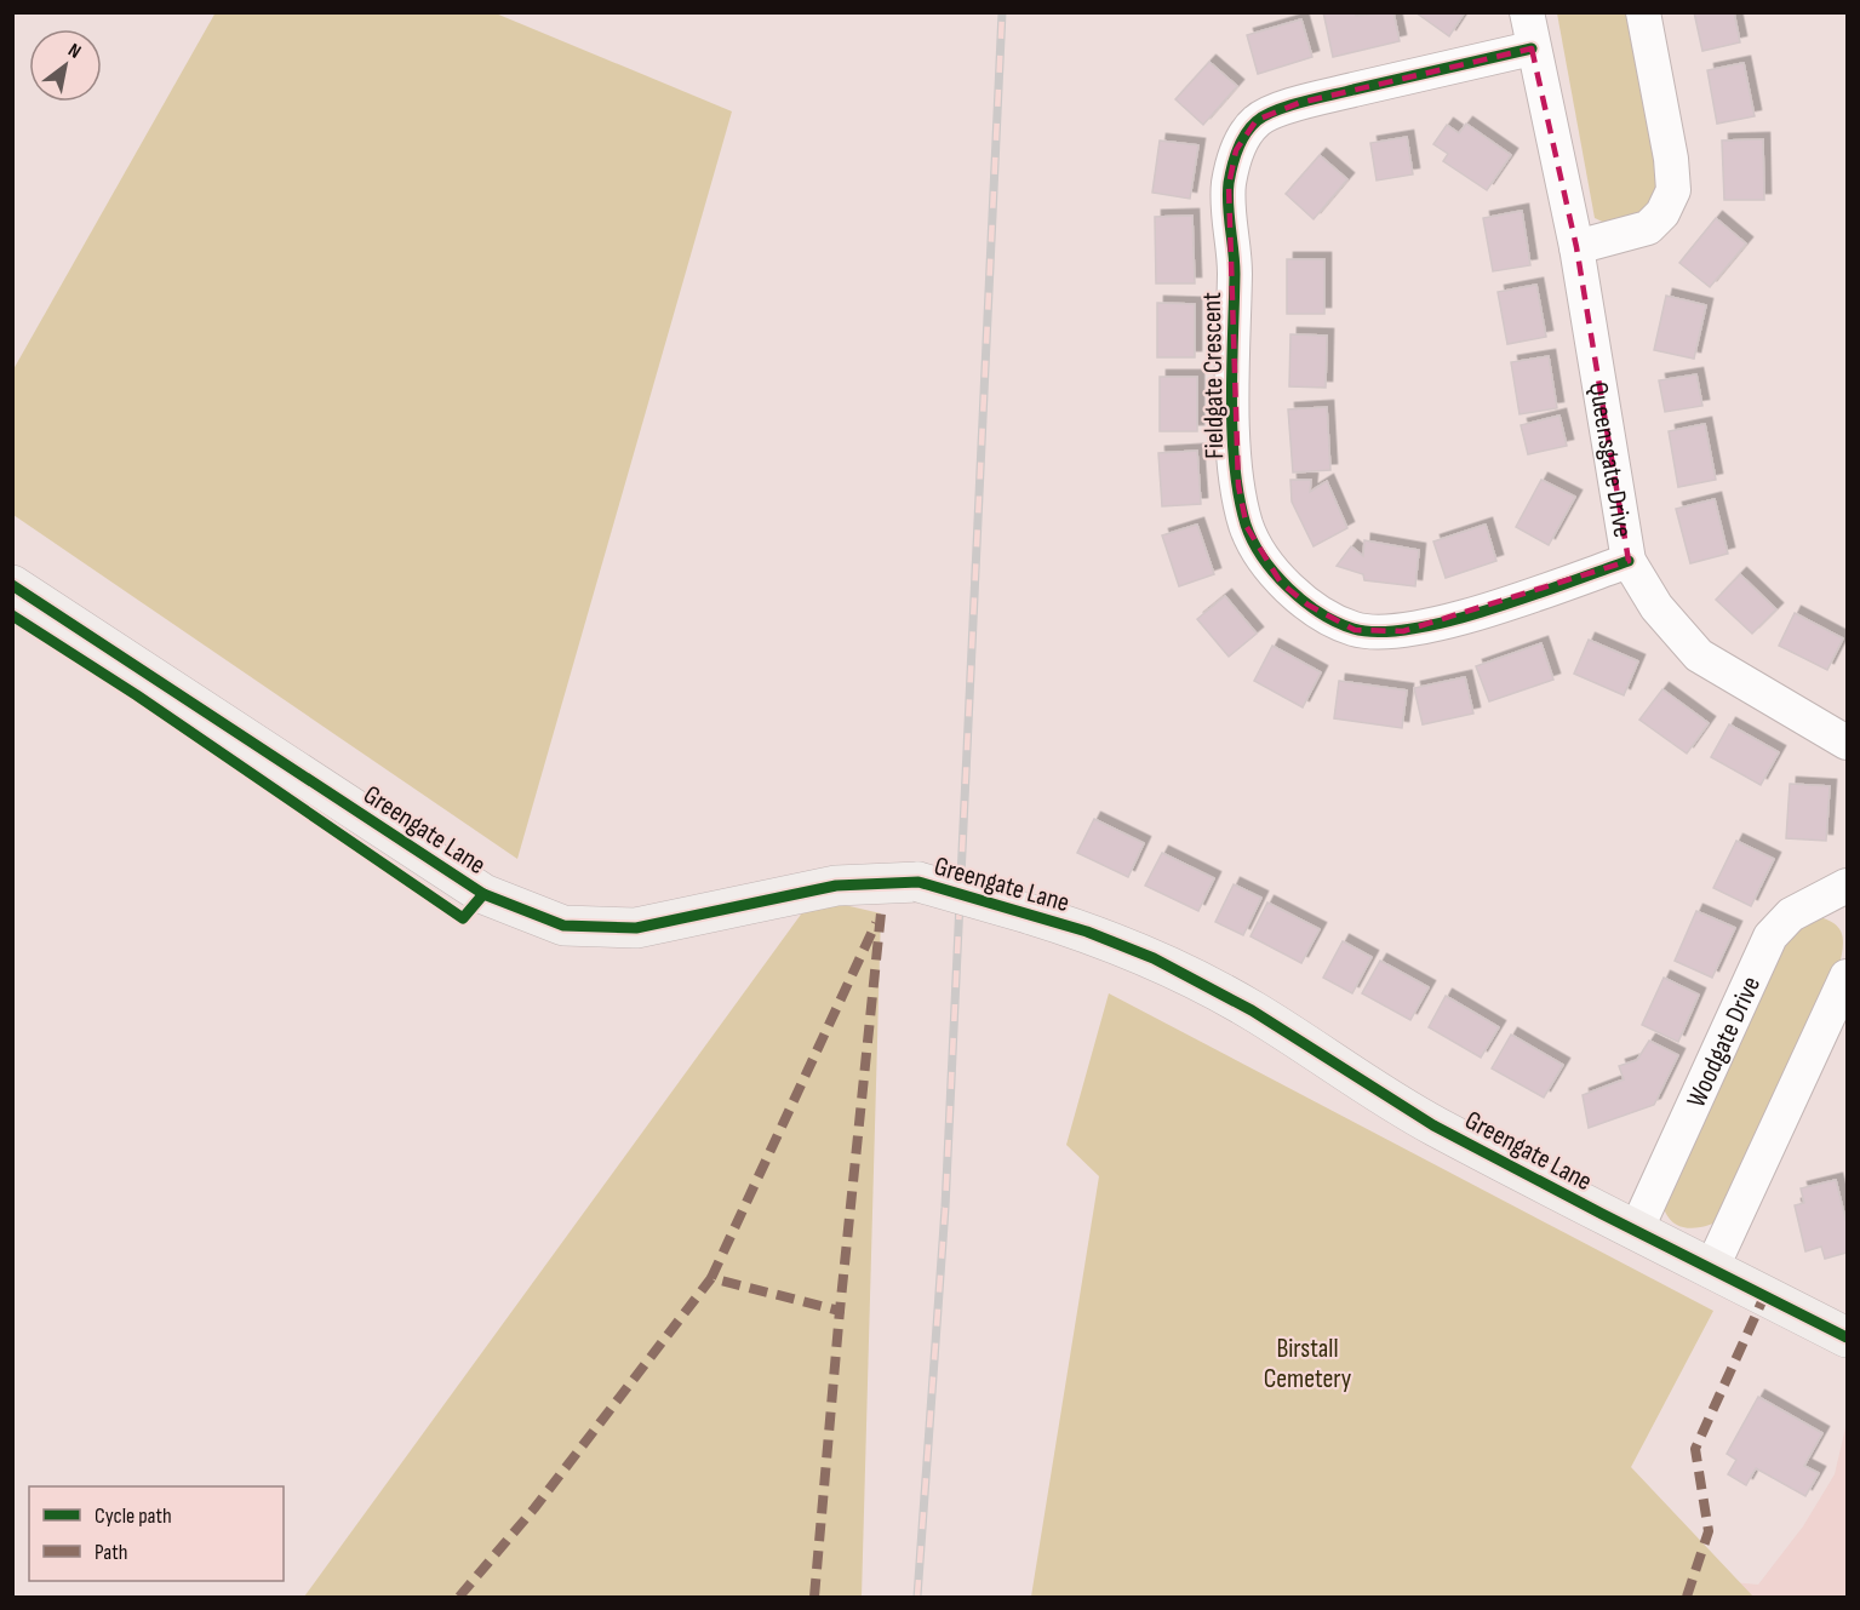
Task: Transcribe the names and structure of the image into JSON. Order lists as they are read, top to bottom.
{
  "streets": {
    "street": [
      "Fieldgate Crescent",
      "Queensgate Drive",
      "Greengate Lane",
      "Woodgate Drive"
    ]
  },
  "crossings": [
    ["Fieldgate Crescent", "Queensgate Drive"],
    ["Greengate Lane", "Woodgate Drive"]
  ],
  "parks": ["Birstall Cemetery"],
  "legend": ["Cycle path", "Path"],
  "north": "top right"
}
